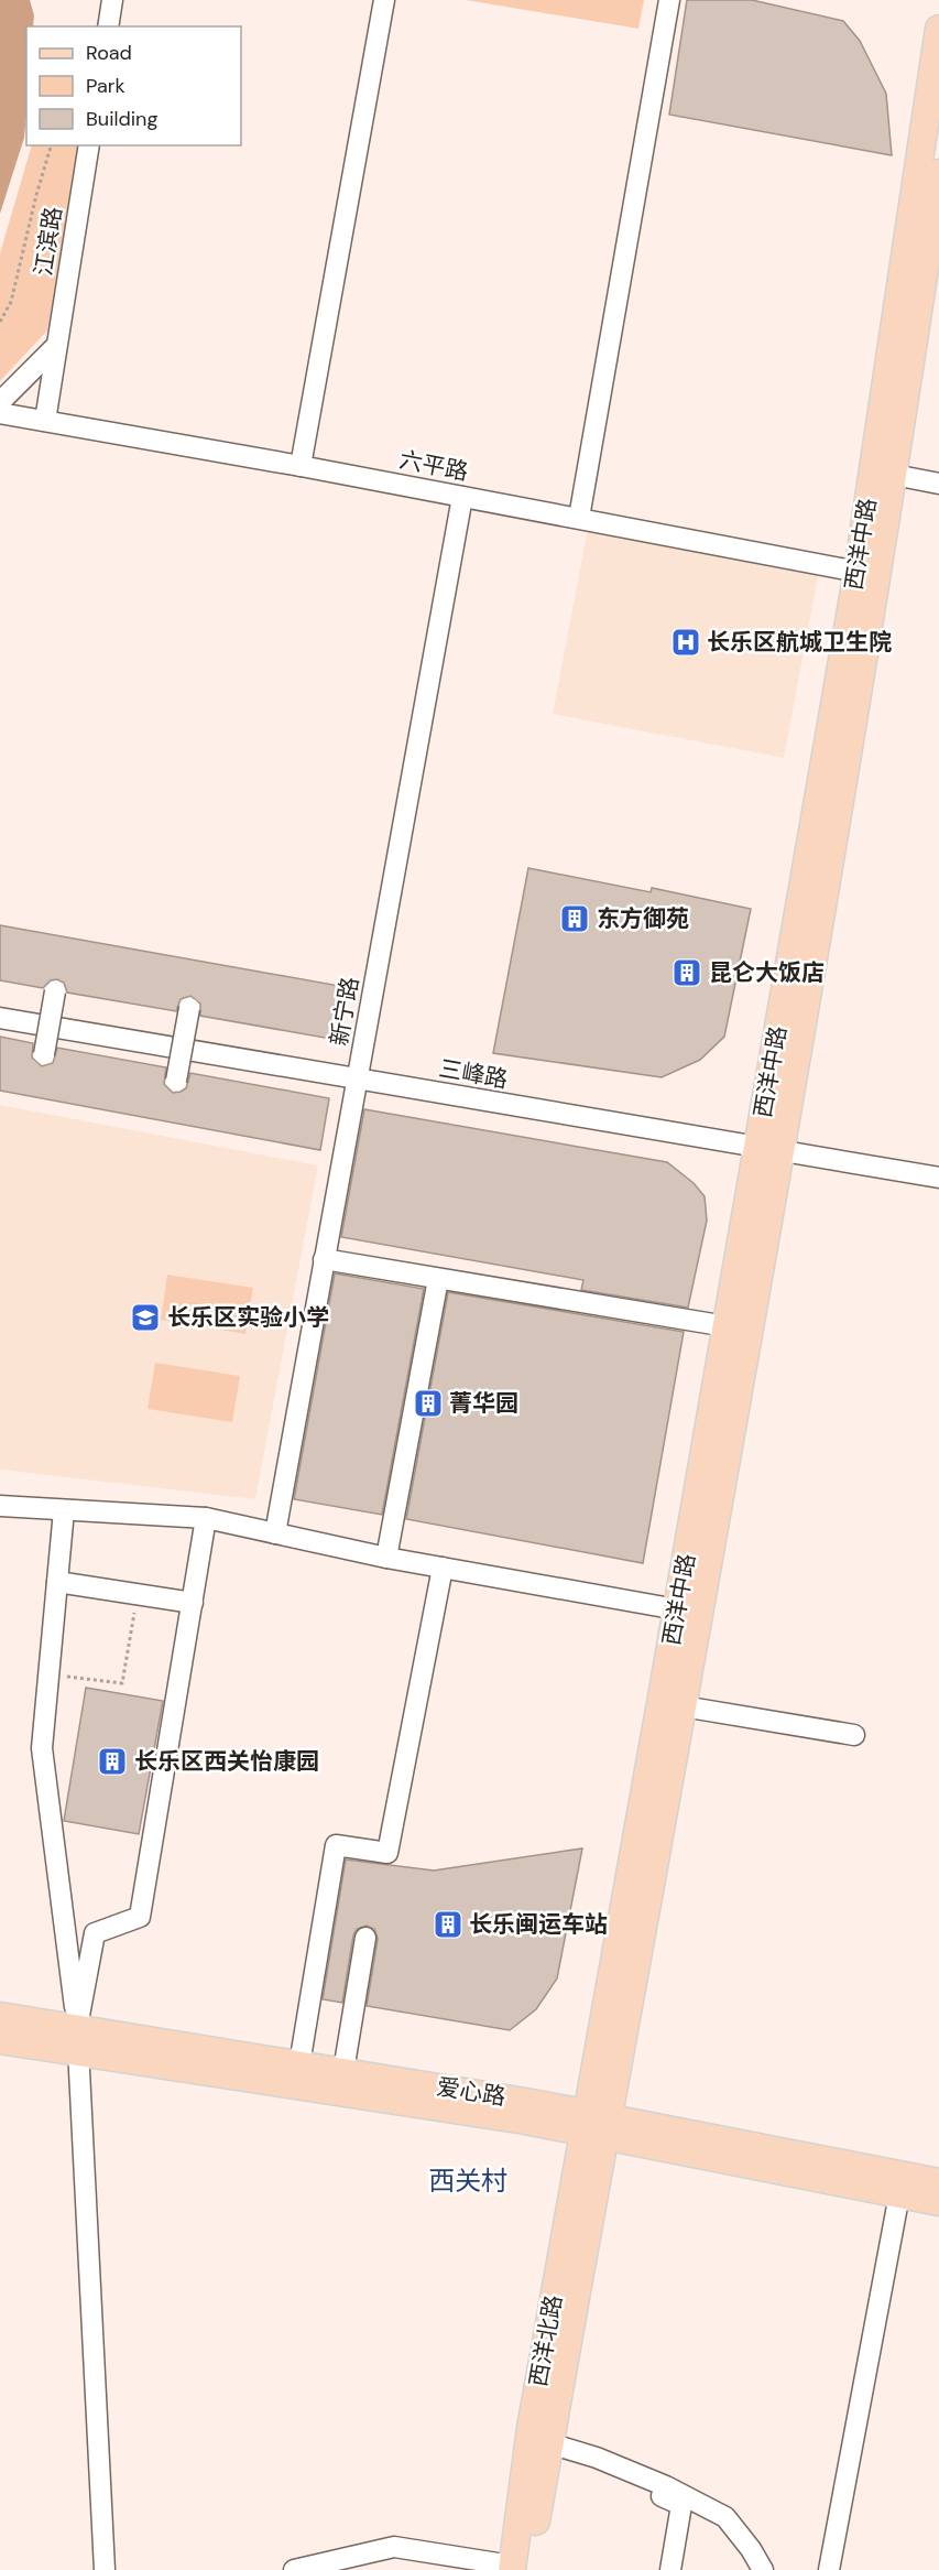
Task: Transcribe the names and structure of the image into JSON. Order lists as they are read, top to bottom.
{
  "streets": {
    "main road": ["西洋中路", "爱心路", "西洋北路"],
    "street": [
      "江滨路",
      "六平路",
      "新宁路",
      "三峰路"
    ]
  },
  "crossings": [
    ["江滨路", "六平路"],
    ["六平路", "西洋中路"],
    ["六平路", "新宁路"],
    ["西洋中路", "三峰路"],
    ["西洋中路", "爱心路"],
    ["西洋中路", "西洋北路"],
    ["新宁路", "三峰路"],
    ["爱心路", "西洋北路"]
  ],
  "districts": ["西关村"],
  "places": {
    "hospital": ["长乐区航城卫生院"],
    "building": [
      "东方御苑",
      "昆仑大饭店",
      "菁华园",
      "长乐区西关怡康园",
      "长乐闽运车站"
    ],
    "school or university": ["长乐区实验小学"]
  },
  "legend": ["Road", "Park", "Building"]
}
